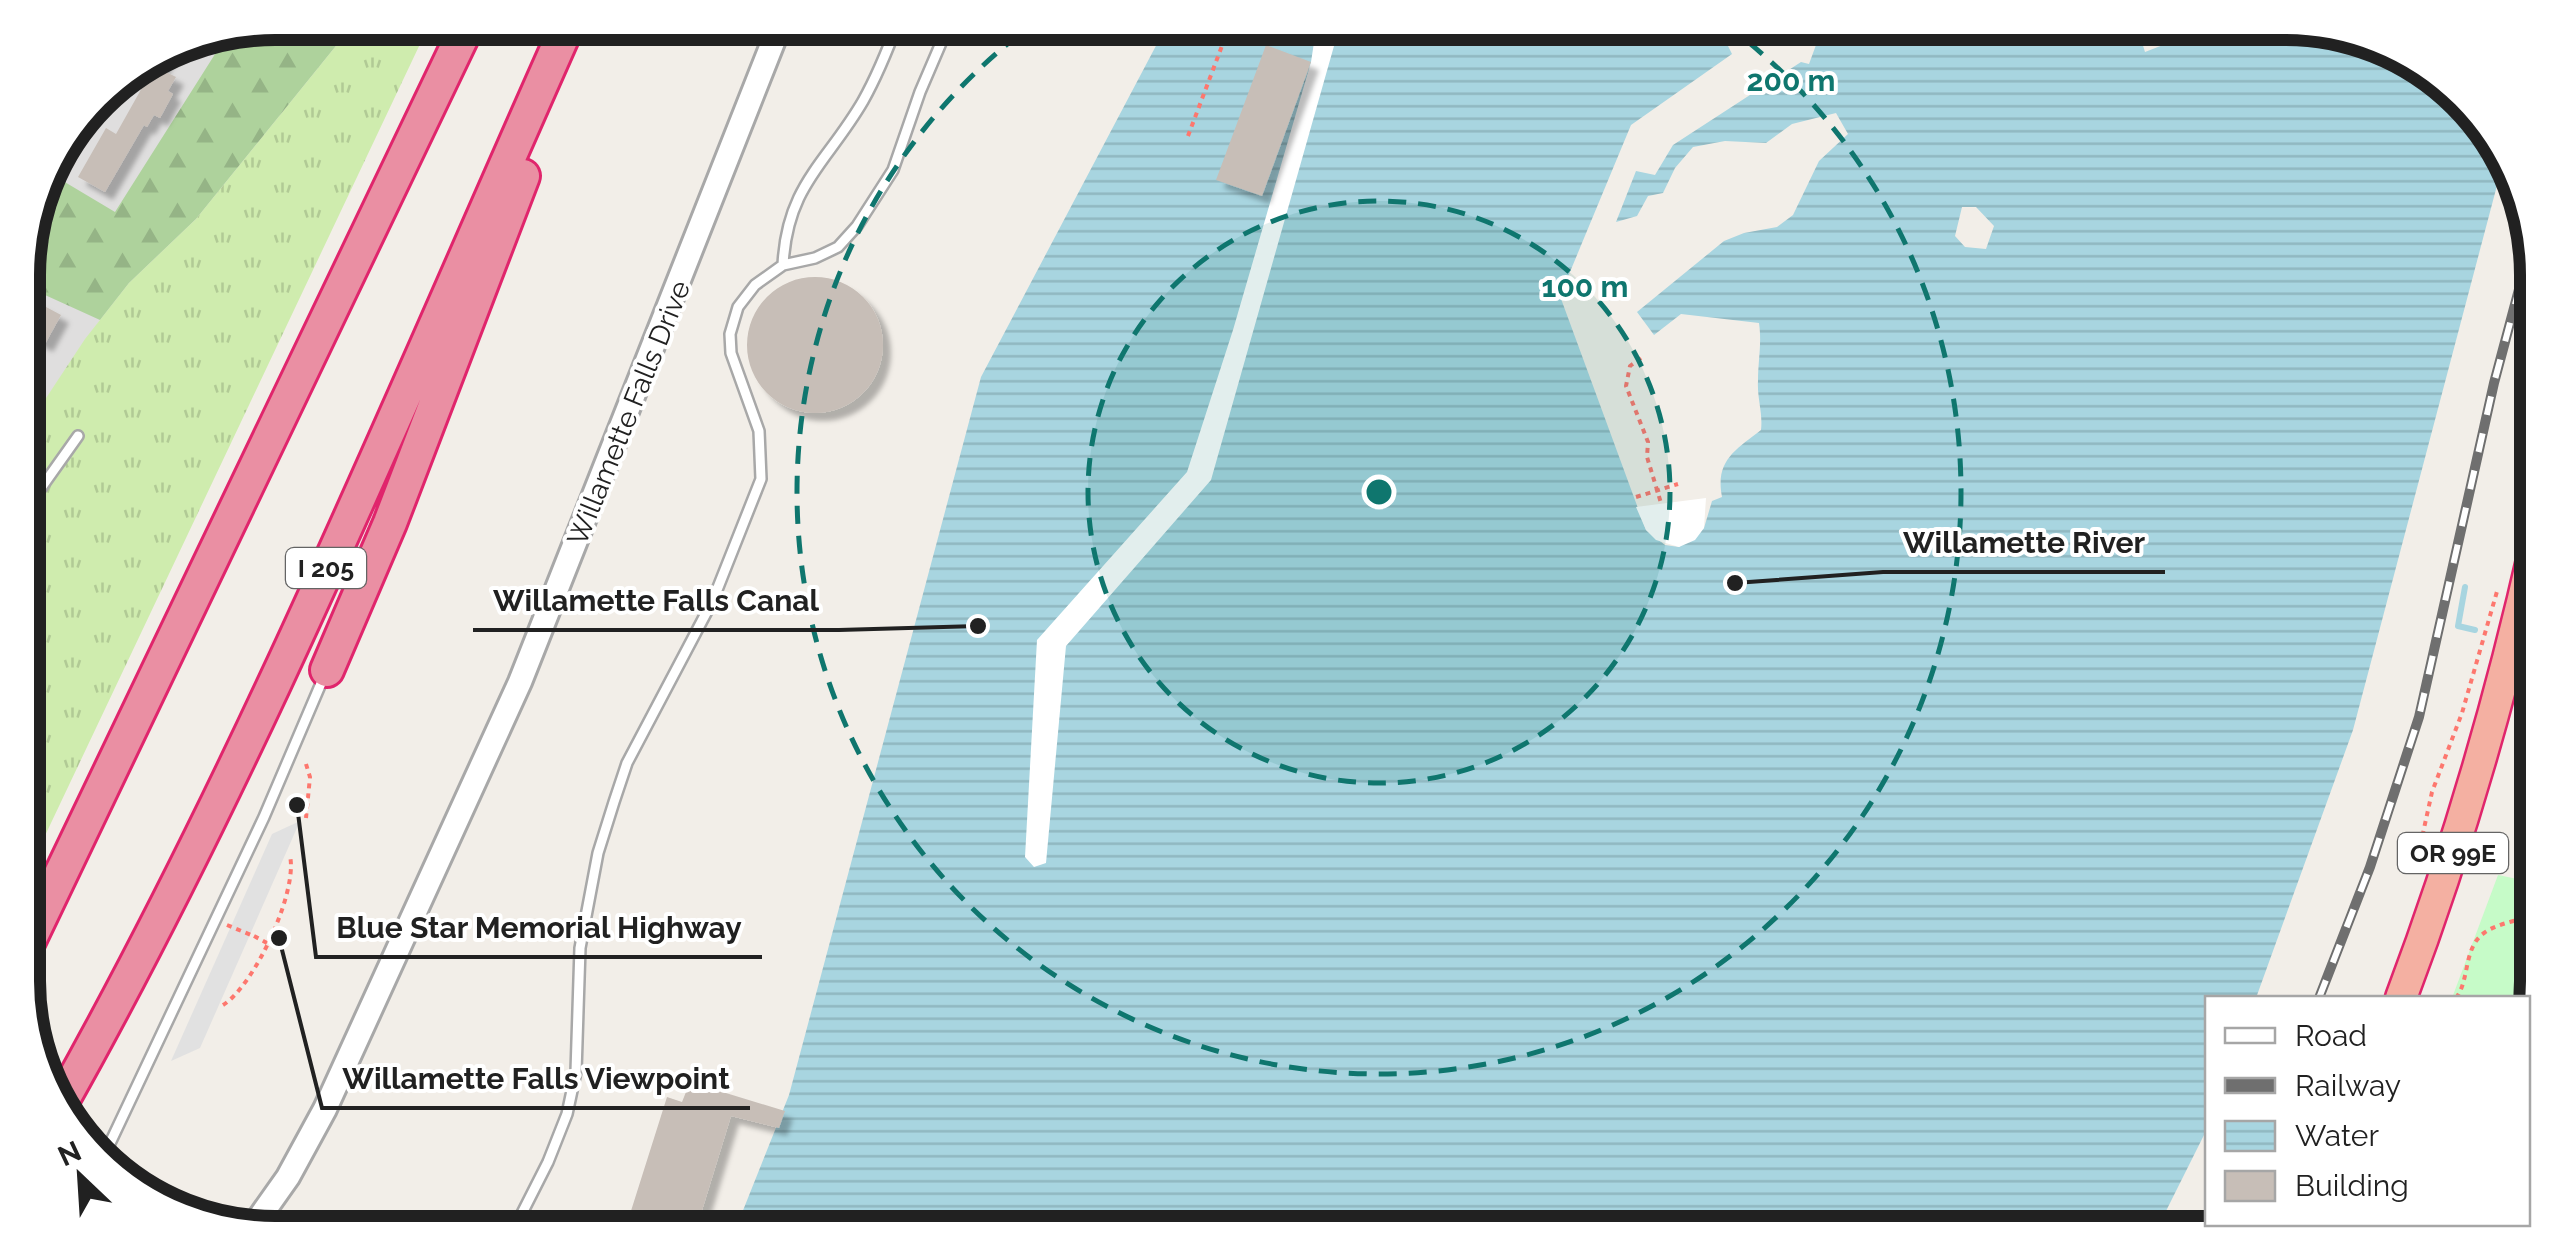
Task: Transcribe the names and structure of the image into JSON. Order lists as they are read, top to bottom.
{
  "streets": {
    "highway": ["I 205", "OR 99E"],
    "street": ["Willamette Falls Drive"]
  },
  "places": [
    "Willamette River",
    "Willamette Falls Canal",
    "Blue Star Memorial Highway",
    "Willamette Falls Viewpoint"
  ],
  "legend": [
    "Road",
    "Railway",
    "Water",
    "Building"
  ],
  "north": "top left",
  "rings": ["200 m", "100 m"]
}
